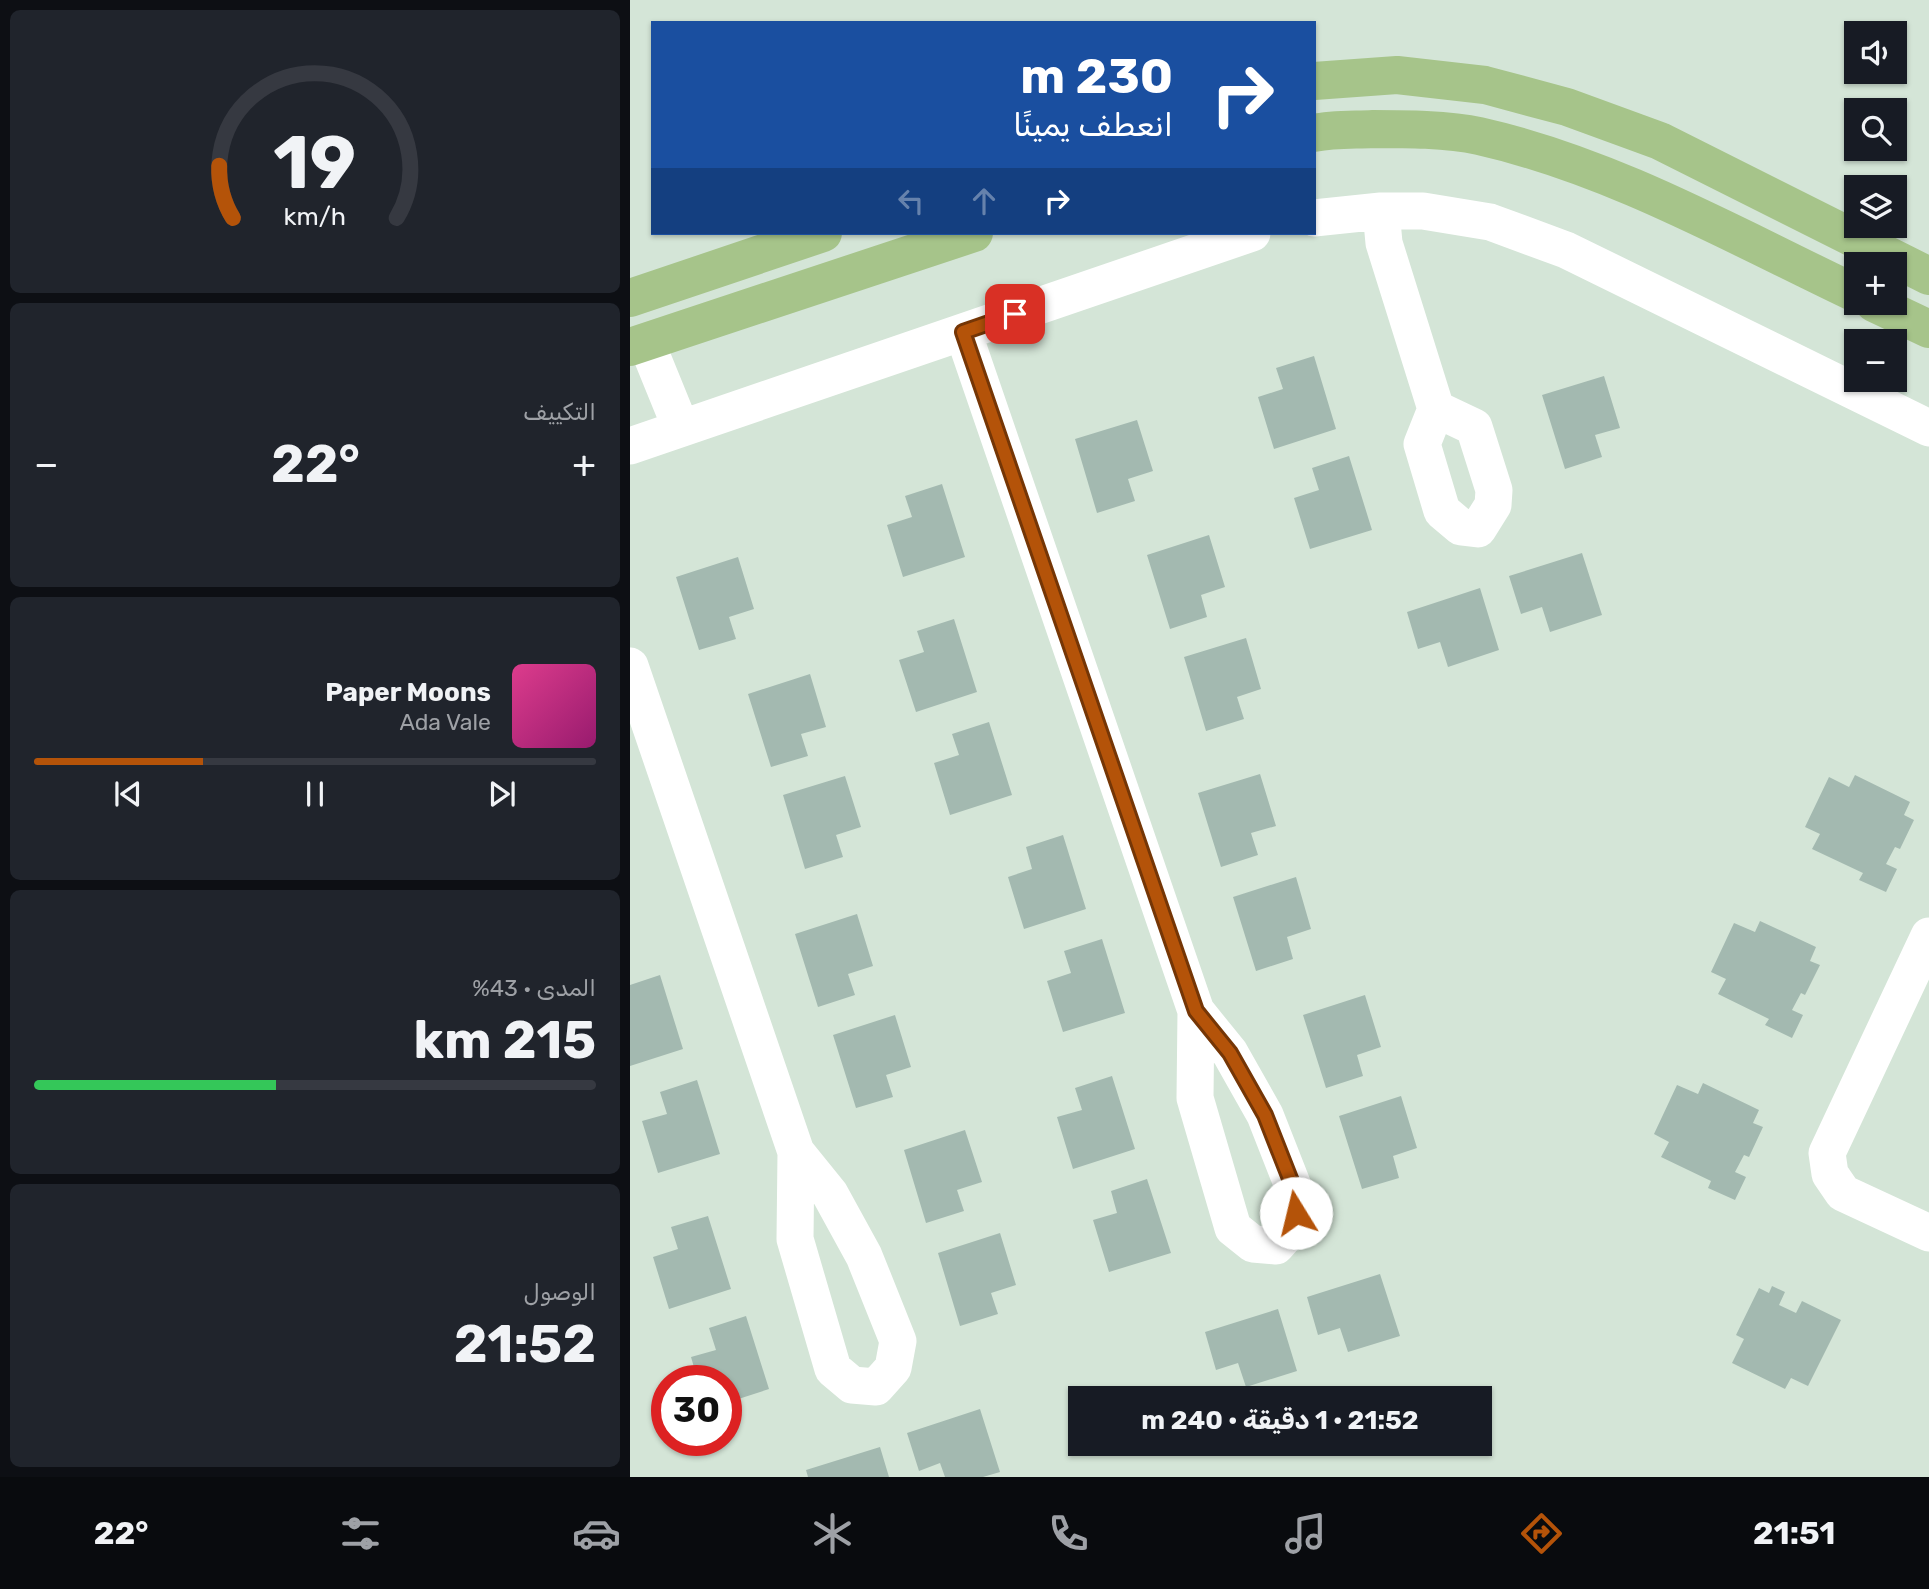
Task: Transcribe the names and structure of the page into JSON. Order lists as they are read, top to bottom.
{
  "page": {
    "map_buttons": ["+", "−"],
    "turn": ["230 m", "انعطف يمينًا"],
    "tile": [
      "التكييف",
      ["المدى · 43%", "215 km"],
      ["الوصول", "21:52"]
    ],
    "heat": ["−", "22°", "+"],
    "song": ["Paper Moons", "Ada Vale"],
    "limit": "30",
    "trip": "21:52 · 1 دقيقة · 240 m",
    "tabs": ["21:51", "22°"],
    "gauge": ["19", "km/h"]
  }
}
